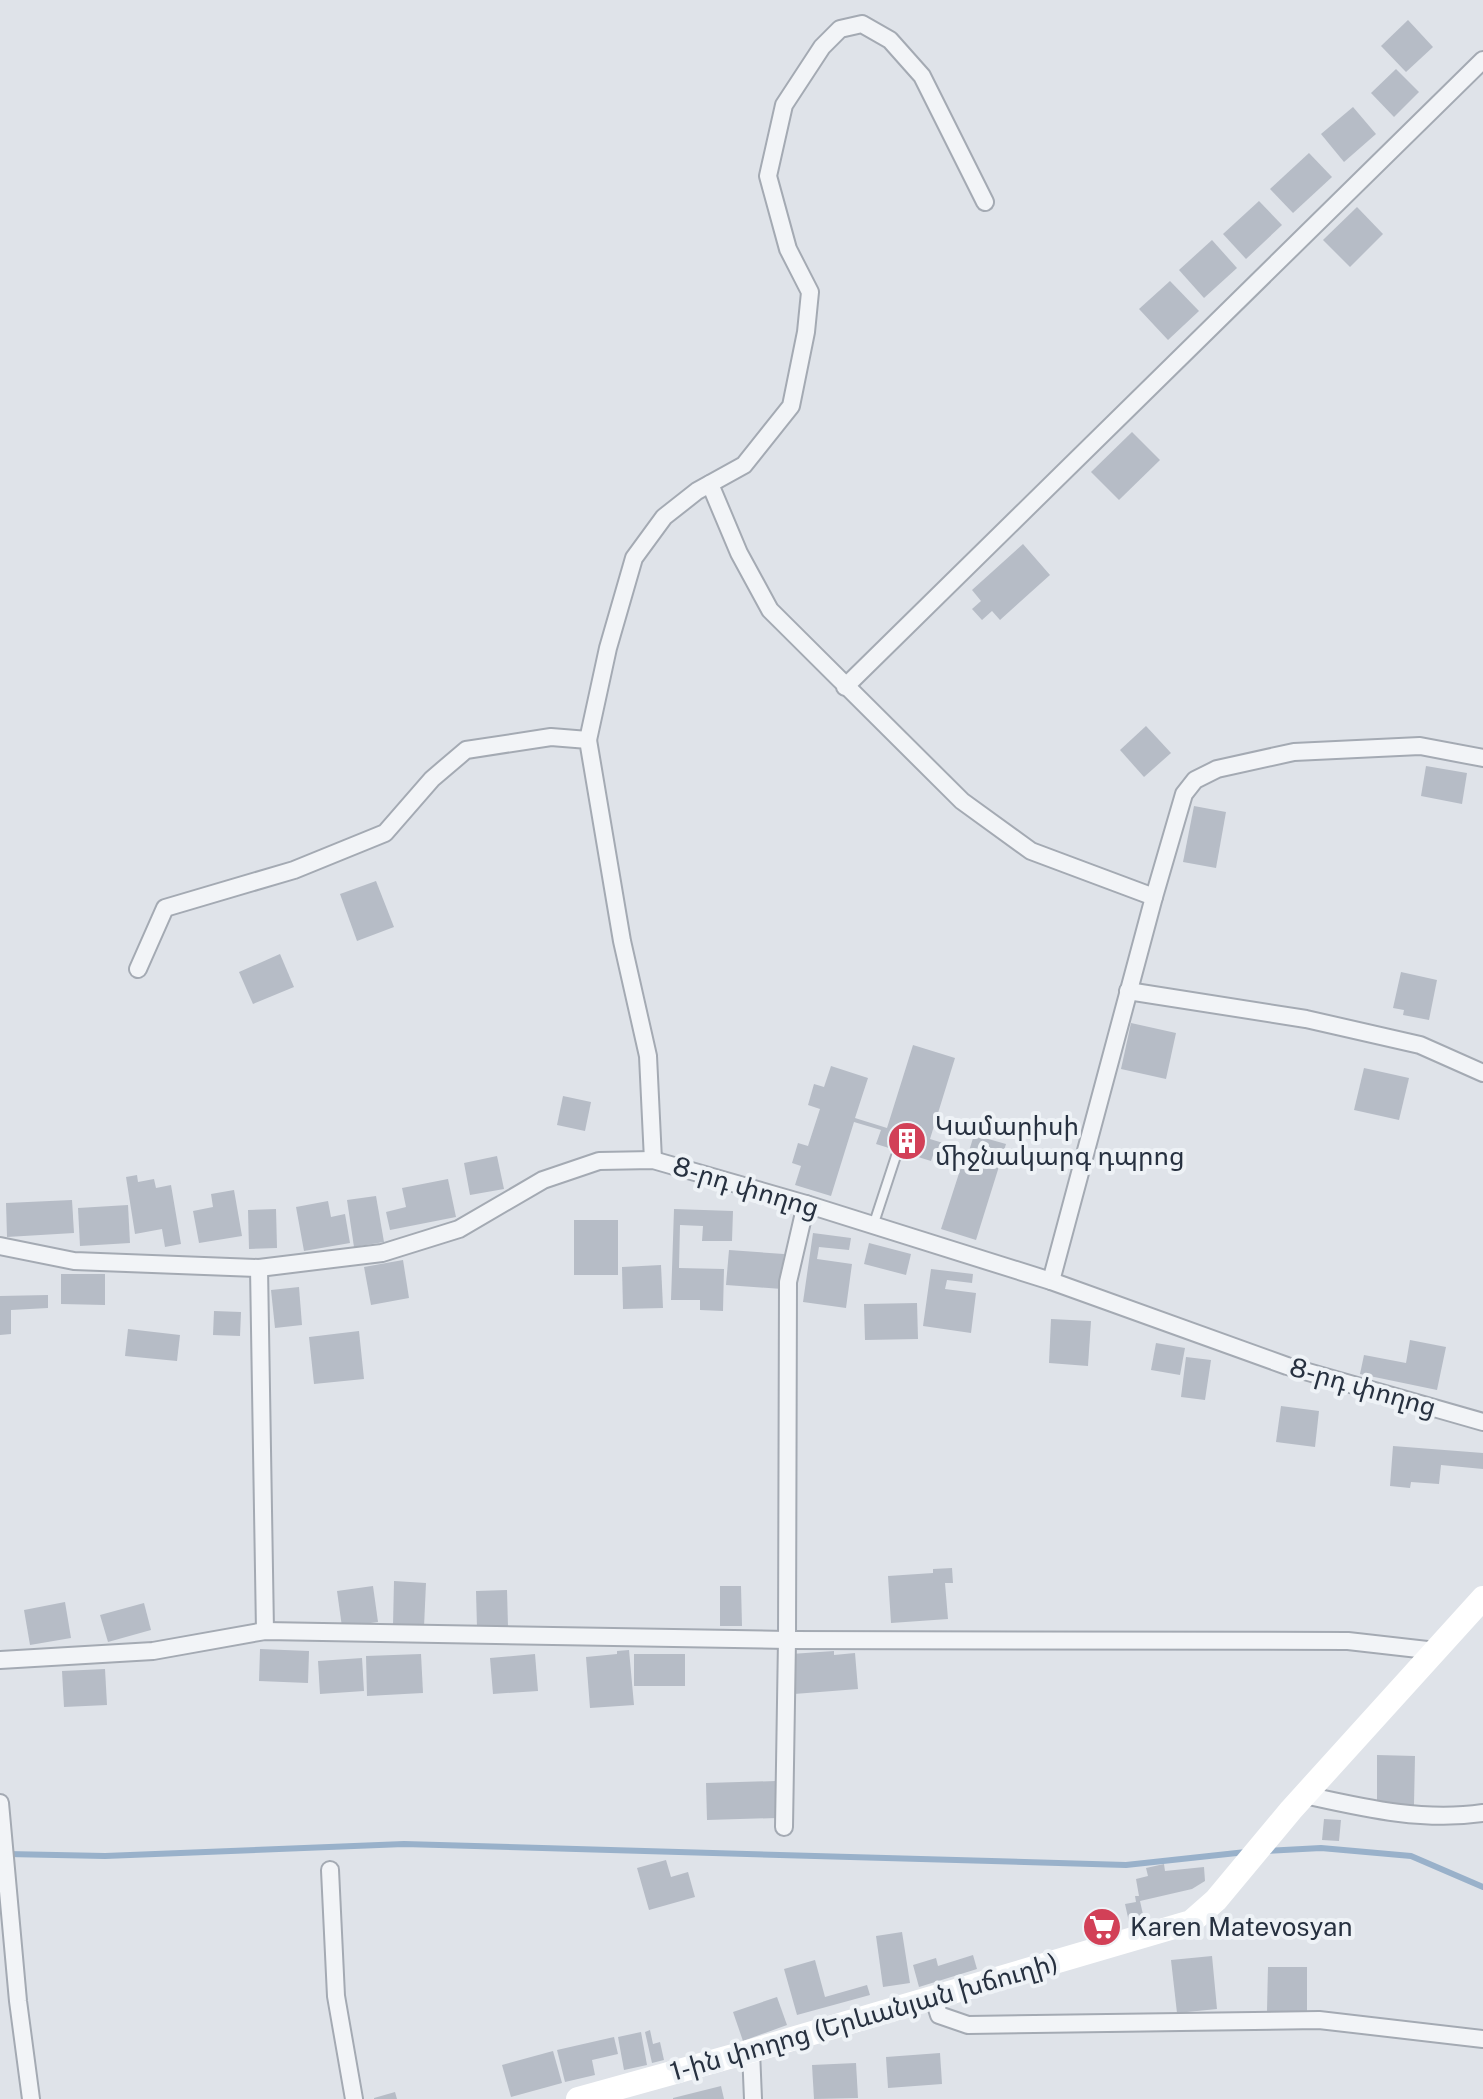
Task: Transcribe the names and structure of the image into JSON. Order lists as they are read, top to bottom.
{
  "streets": {
    "main road": ["1-ին փողոց (Երևանյան խճուղի)"],
    "street": ["8-րդ փողոց"]
  },
  "places": {
    "building": ["Կամարիսի միջնակարգ դպրոց"],
    "supermarket": ["Karen Matevosyan"]
  }
}
